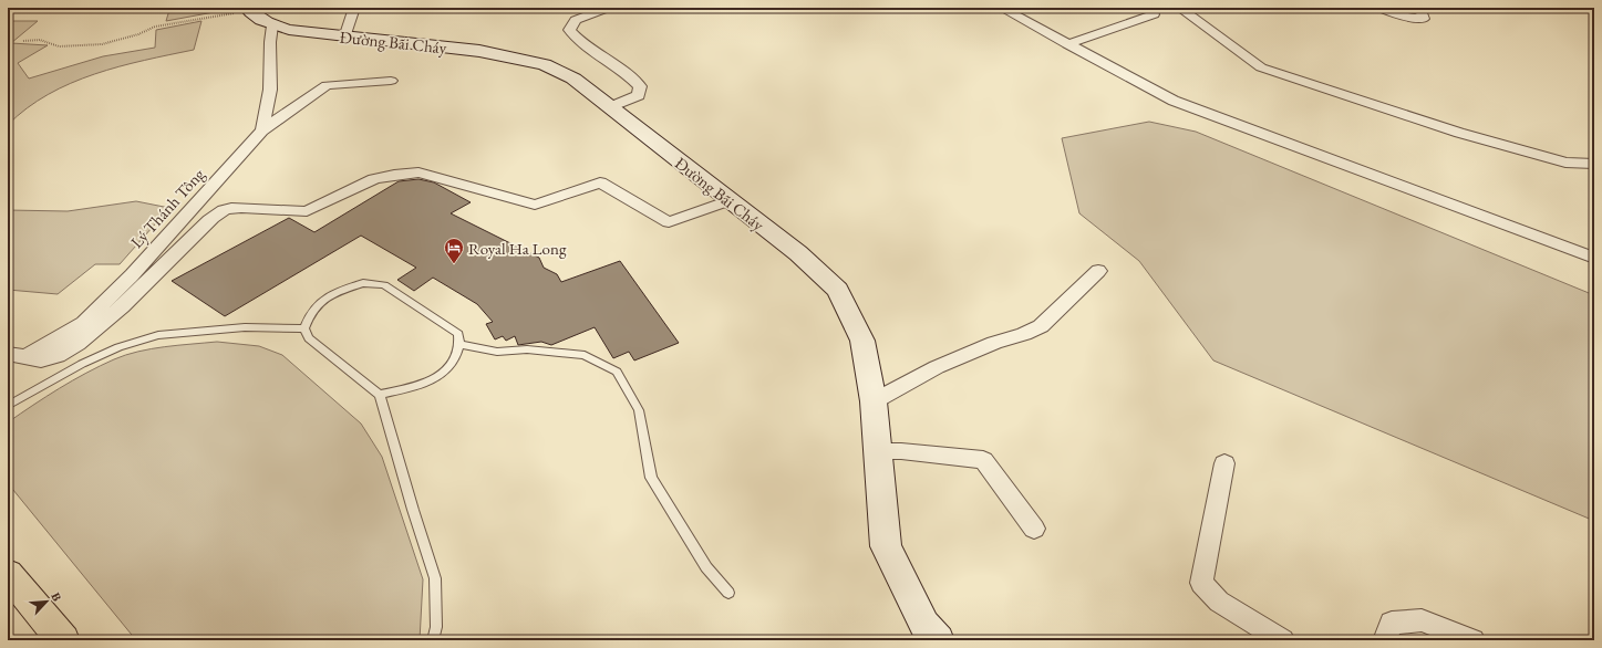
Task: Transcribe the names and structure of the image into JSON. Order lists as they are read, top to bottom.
{
  "streets": {
    "main road": ["Đường Bãi Cháy"],
    "street": ["Lý Thánh Tông"]
  },
  "places": {
    "hotel": ["Royal Ha Long"]
  },
  "north": "top right"
}
